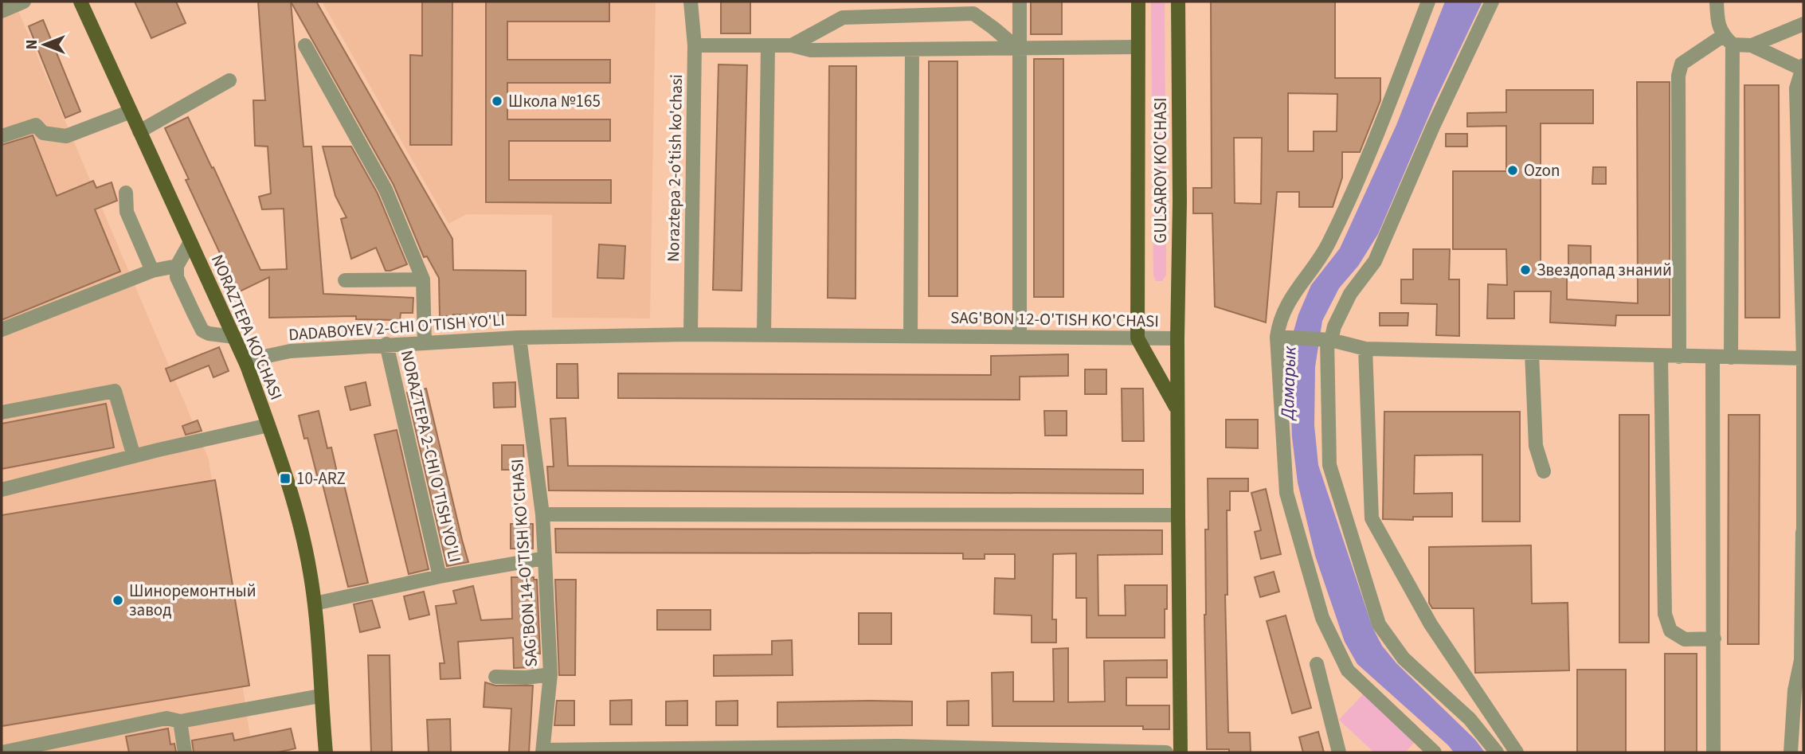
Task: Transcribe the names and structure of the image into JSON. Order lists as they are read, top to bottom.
{
  "streets": {
    "main road": ["GULSAROY KO'CHASI", "SAG'BON 12-O'TISH KO'CHASI", "NORAZTEPA KO'CHASI"],
    "street": [
      "Noraztepa 2-oʻtish ko'chasi",
      "DADABOYEV 2-CHI O'TISH YO'LI",
      "NORAZTEPA 2-CHI O'TISH YO'LI",
      "SAG'BON 14-O'TISH KO'CHASI"
    ]
  },
  "crossings": [
    ["Noraztepa 2-oʻtish ko'chasi", "SAG'BON 12-O'TISH KO'CHASI"],
    ["GULSAROY KO'CHASI", "SAG'BON 12-O'TISH KO'CHASI"],
    ["SAG'BON 12-O'TISH KO'CHASI", "DADABOYEV 2-CHI O'TISH YO'LI"],
    ["SAG'BON 12-O'TISH KO'CHASI", "SAG'BON 14-O'TISH KO'CHASI"],
    ["NORAZTEPA KO'CHASI", "DADABOYEV 2-CHI O'TISH YO'LI"],
    ["DADABOYEV 2-CHI O'TISH YO'LI", "NORAZTEPA 2-CHI O'TISH YO'LI"],
    ["DADABOYEV 2-CHI O'TISH YO'LI", "SAG'BON 14-O'TISH KO'CHASI"]
  ],
  "water": ["Дамарык"],
  "places": {
    "other": [
      "Школа №165",
      "Ozon",
      "Звездопад знаний",
      "Шиноремонтный завод"
    ],
    "transit": ["10-ARZ"]
  },
  "north": "left"
}
